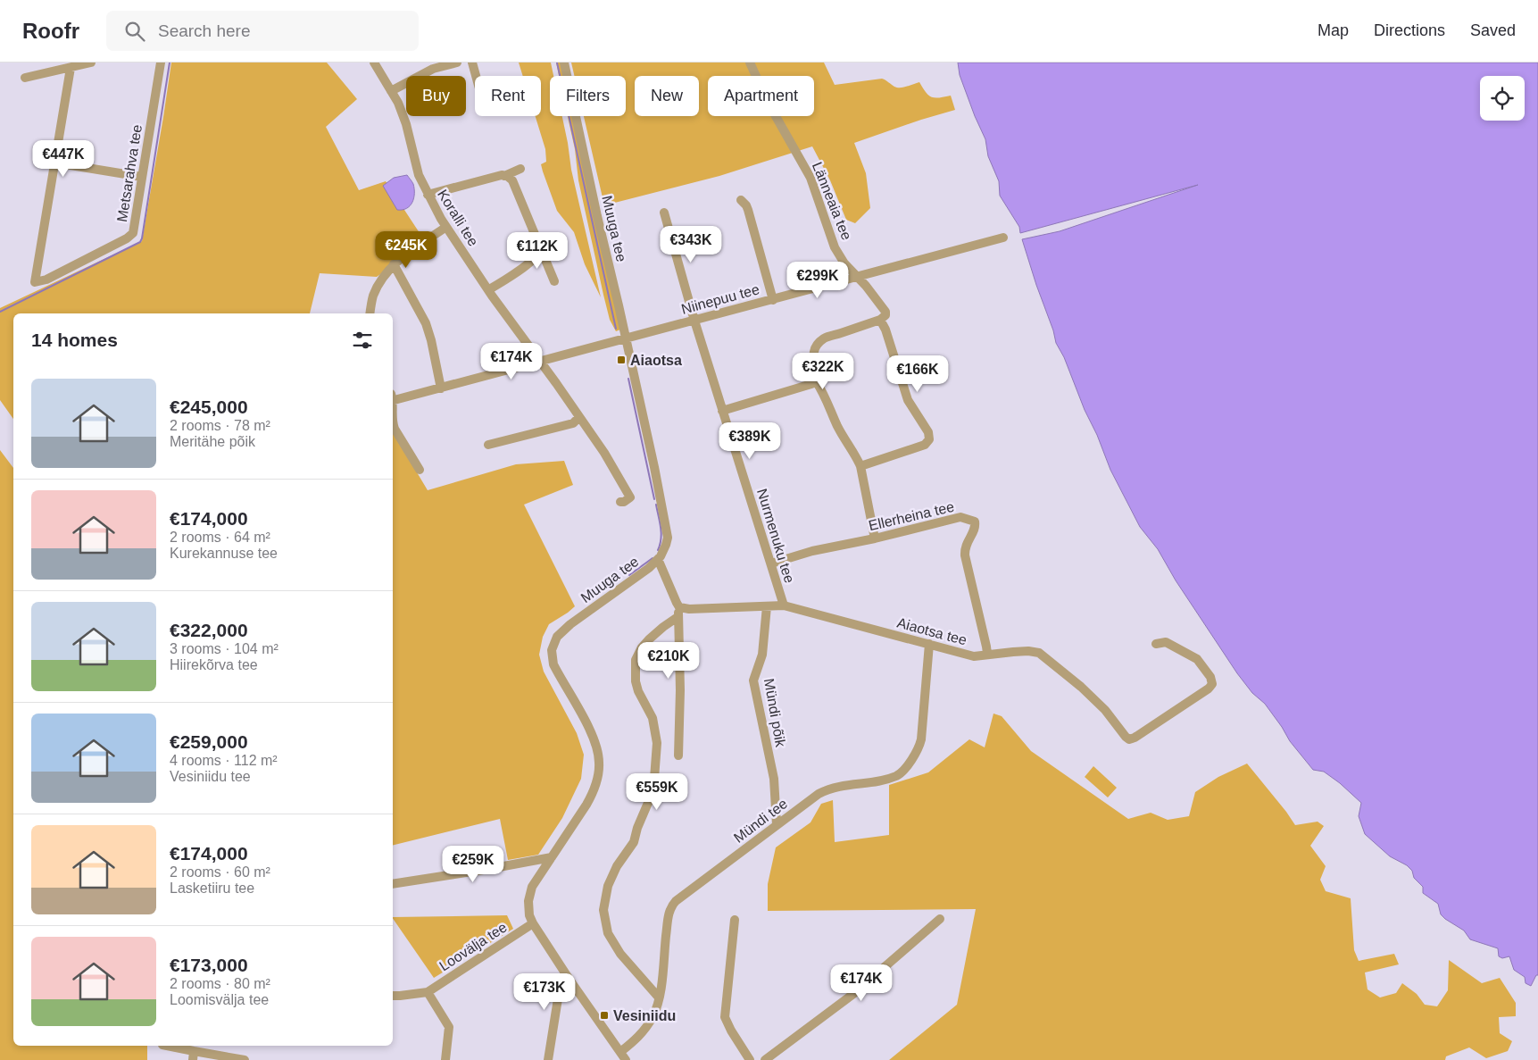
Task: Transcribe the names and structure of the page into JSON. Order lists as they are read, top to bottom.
{
  "streets": {
    "street": [
      "Metsarahva tee",
      "Länneaia tee",
      "Koralli tee",
      "Muuga tee",
      "Niinepuu tee",
      "Ellerheina tee",
      "Nurmenuku tee",
      "Aiaotsa tee",
      "Mündi põik",
      "Mündi tee",
      "Loovälja tee"
    ]
  },
  "crossings": [
    ["Länneaia tee", "Niinepuu tee"],
    ["Koralli tee", "Niinepuu tee"],
    ["Muuga tee", "Niinepuu tee"],
    ["Muuga tee", "Mündi tee"],
    ["Muuga tee", "Loovälja tee"],
    ["Niinepuu tee", "Nurmenuku tee"],
    ["Ellerheina tee", "Nurmenuku tee"],
    ["Ellerheina tee", "Aiaotsa tee"],
    ["Nurmenuku tee", "Aiaotsa tee"],
    ["Aiaotsa tee", "Mündi põik"],
    ["Aiaotsa tee", "Mündi tee"],
    ["Mündi põik", "Mündi tee"]
  ],
  "places": {
    "transit": ["Aiaotsa", "Vesiniidu"]
  },
  "page": {
    "header": "Roofr",
    "search": "Search here",
    "nav": ["Map", "Directions", "Saved"],
    "chip": [
      "Buy",
      "Rent",
      "Filters",
      "New",
      "Apartment"
    ],
    "price": [
      "€447K",
      "€343K",
      "€245K",
      "€112K",
      "€299K",
      "€174K",
      "€322K",
      "€166K",
      "€389K",
      "€210K",
      "€559K",
      "€259K",
      "€174K",
      "€173K"
    ],
    "heading": "14 homes",
    "list": [
      {
        "name": "€245,000",
        "note": "2 rooms · 78 m² · Meritähe põik"
      },
      {
        "name": "€174,000",
        "note": "2 rooms · 64 m² · Kurekannuse tee"
      },
      {
        "name": "€322,000",
        "note": "3 rooms · 104 m² · Hiirekõrva tee"
      },
      {
        "name": "€259,000",
        "note": "4 rooms · 112 m² · Vesiniidu tee"
      },
      {
        "name": "€174,000",
        "note": "2 rooms · 60 m² · Lasketiiru tee"
      },
      {
        "name": "€173,000",
        "note": "2 rooms · 80 m² · Loomisvälja tee"
      }
    ]
  }
}
